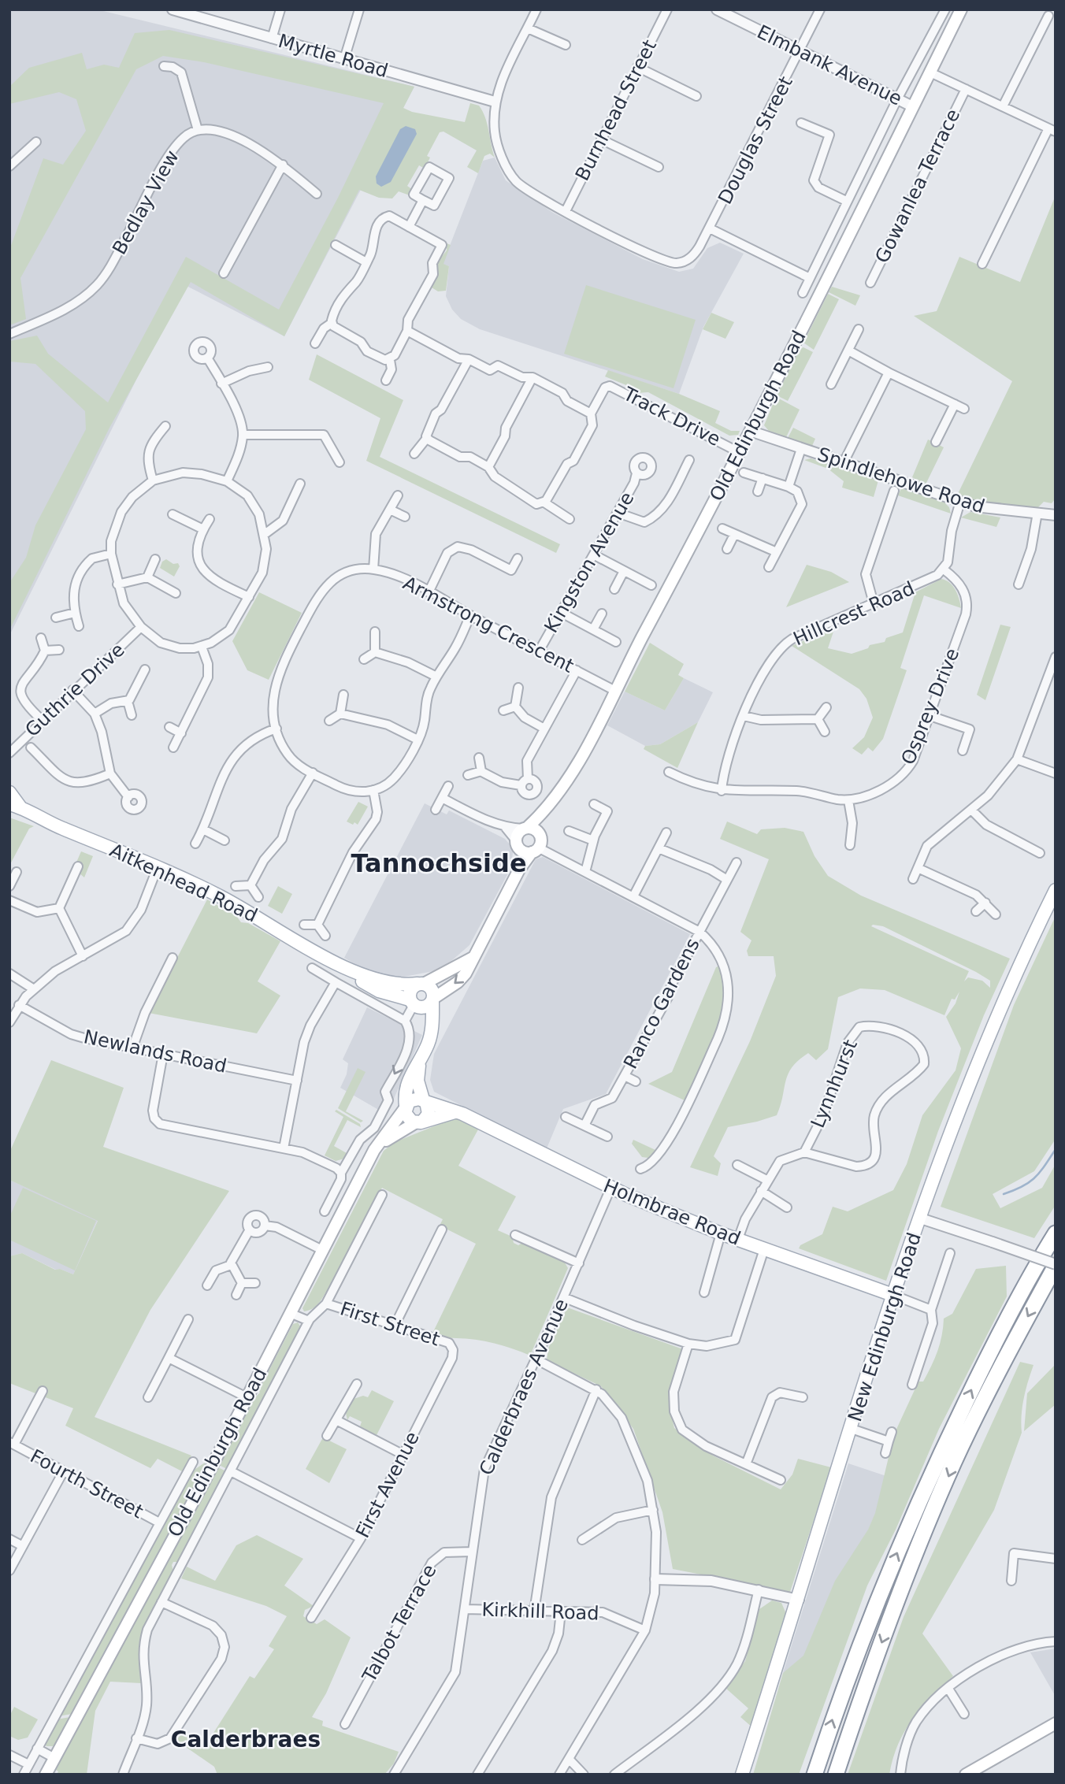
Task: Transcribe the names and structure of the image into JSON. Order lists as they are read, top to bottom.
{
  "streets": {
    "main road": [
      "Old Edinburgh Road",
      "Aitkenhead Road",
      "Holmbrae Road",
      "New Edinburgh Road"
    ],
    "street": [
      "Myrtle Road",
      "Elmbank Avenue",
      "Burnhead Street",
      "Douglas Street",
      "Gowanlea Terrace",
      "Bedlay View",
      "Track Drive",
      "Spindlehowe Road",
      "Kingston Avenue",
      "Hillcrest Road",
      "Armstrong Crescent",
      "Guthrie Drive",
      "Osprey Drive",
      "Ranco Gardens",
      "Newlands Road",
      "Lynnhurst",
      "First Street",
      "Calderbraes Avenue",
      "Fourth Street",
      "First Avenue",
      "Kirkhill Road",
      "Talbot Terrace"
    ]
  },
  "crossings": [
    ["Elmbank Avenue", "Douglas Street"],
    ["Elmbank Avenue", "Old Edinburgh Road"],
    ["Burnhead Street", "Douglas Street"],
    ["Old Edinburgh Road", "Track Drive"],
    ["Old Edinburgh Road", "Spindlehowe Road"],
    ["Old Edinburgh Road", "Armstrong Crescent"],
    ["Old Edinburgh Road", "Aitkenhead Road"],
    ["Old Edinburgh Road", "Holmbrae Road"],
    ["Old Edinburgh Road", "Fourth Street"],
    ["Kingston Avenue", "Armstrong Crescent"],
    ["Hillcrest Road", "Osprey Drive"],
    ["Lynnhurst", "Holmbrae Road"],
    ["Holmbrae Road", "New Edinburgh Road"],
    ["Holmbrae Road", "Calderbraes Avenue"],
    ["First Street", "First Avenue"],
    ["Calderbraes Avenue", "Kirkhill Road"],
    ["Calderbraes Avenue", "Talbot Terrace"]
  ],
  "districts": ["Tannochside", "Calderbraes"]
}
